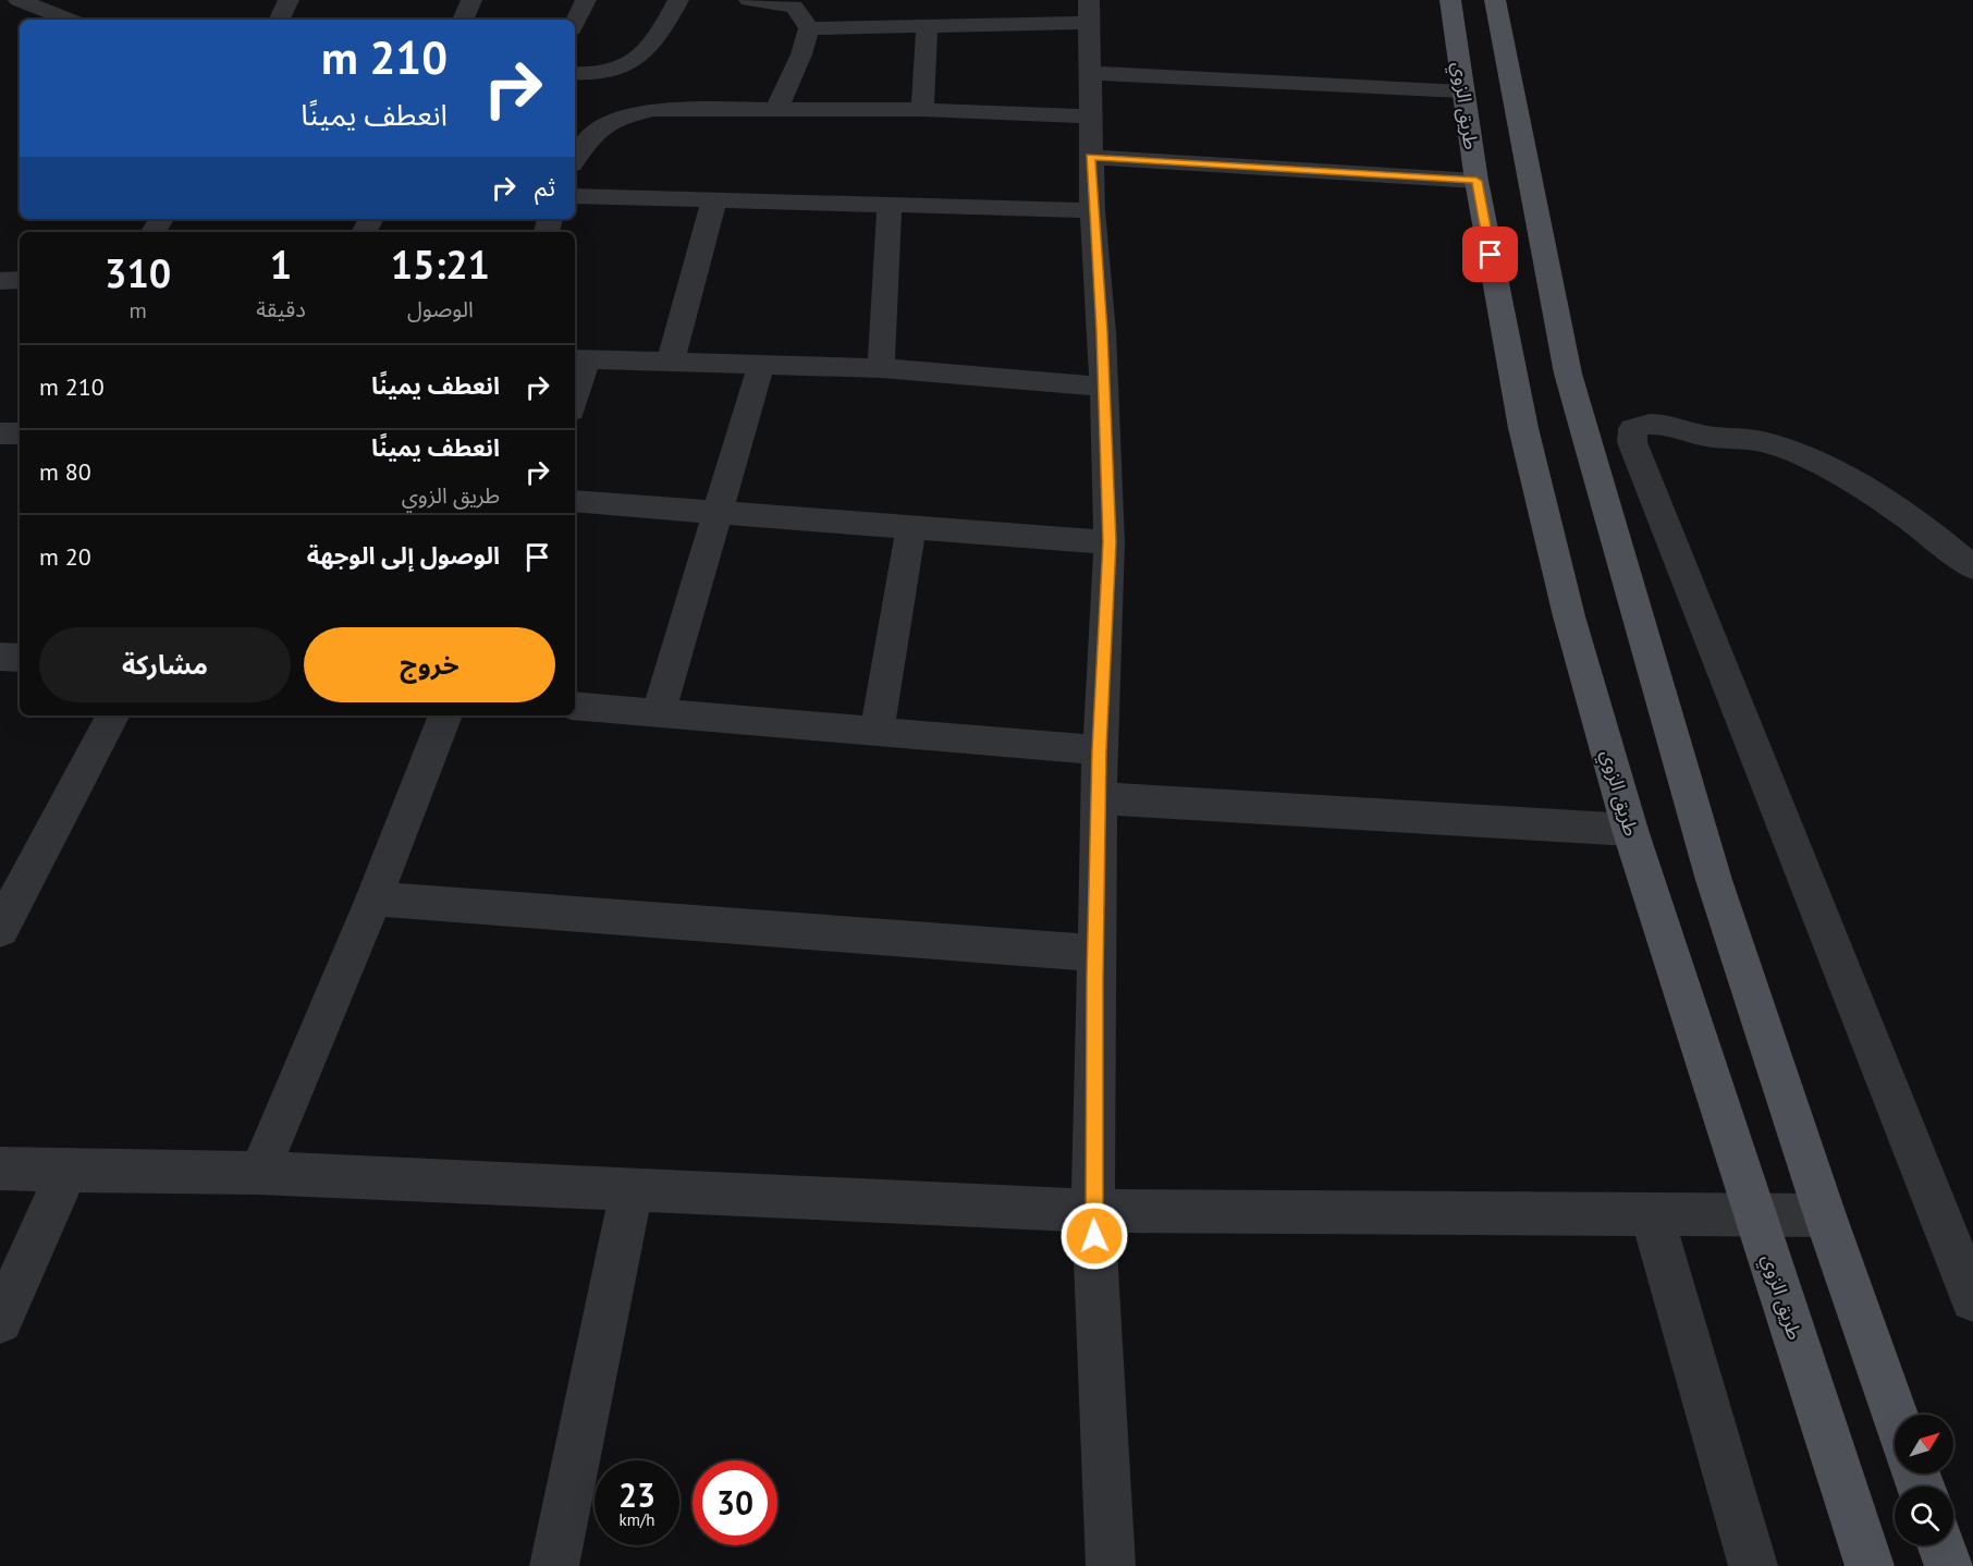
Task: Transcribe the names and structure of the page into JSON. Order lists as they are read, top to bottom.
{
  "streets": {
    "main road": ["طريق الزوي"]
  },
  "north": "top right",
  "page": {
    "turn": ["210 m", "انعطف يمينًا"],
    "then": "ثم",
    "eta": [
      "15:21",
      "الوصول",
      "1",
      "دقيقة",
      "310",
      "m"
    ],
    "list": [
      {
        "name": "انعطف يمينًا",
        "value": "210 m"
      },
      {
        "name": "انعطف يمينًا",
        "note": "طريق الزوي",
        "value": "80 m"
      },
      {
        "name": "الوصول إلى الوجهة",
        "value": "20 m"
      }
    ],
    "buttons": ["خروج", "مشاركة"],
    "speed": "23 km/h",
    "limit": "30"
  }
}
